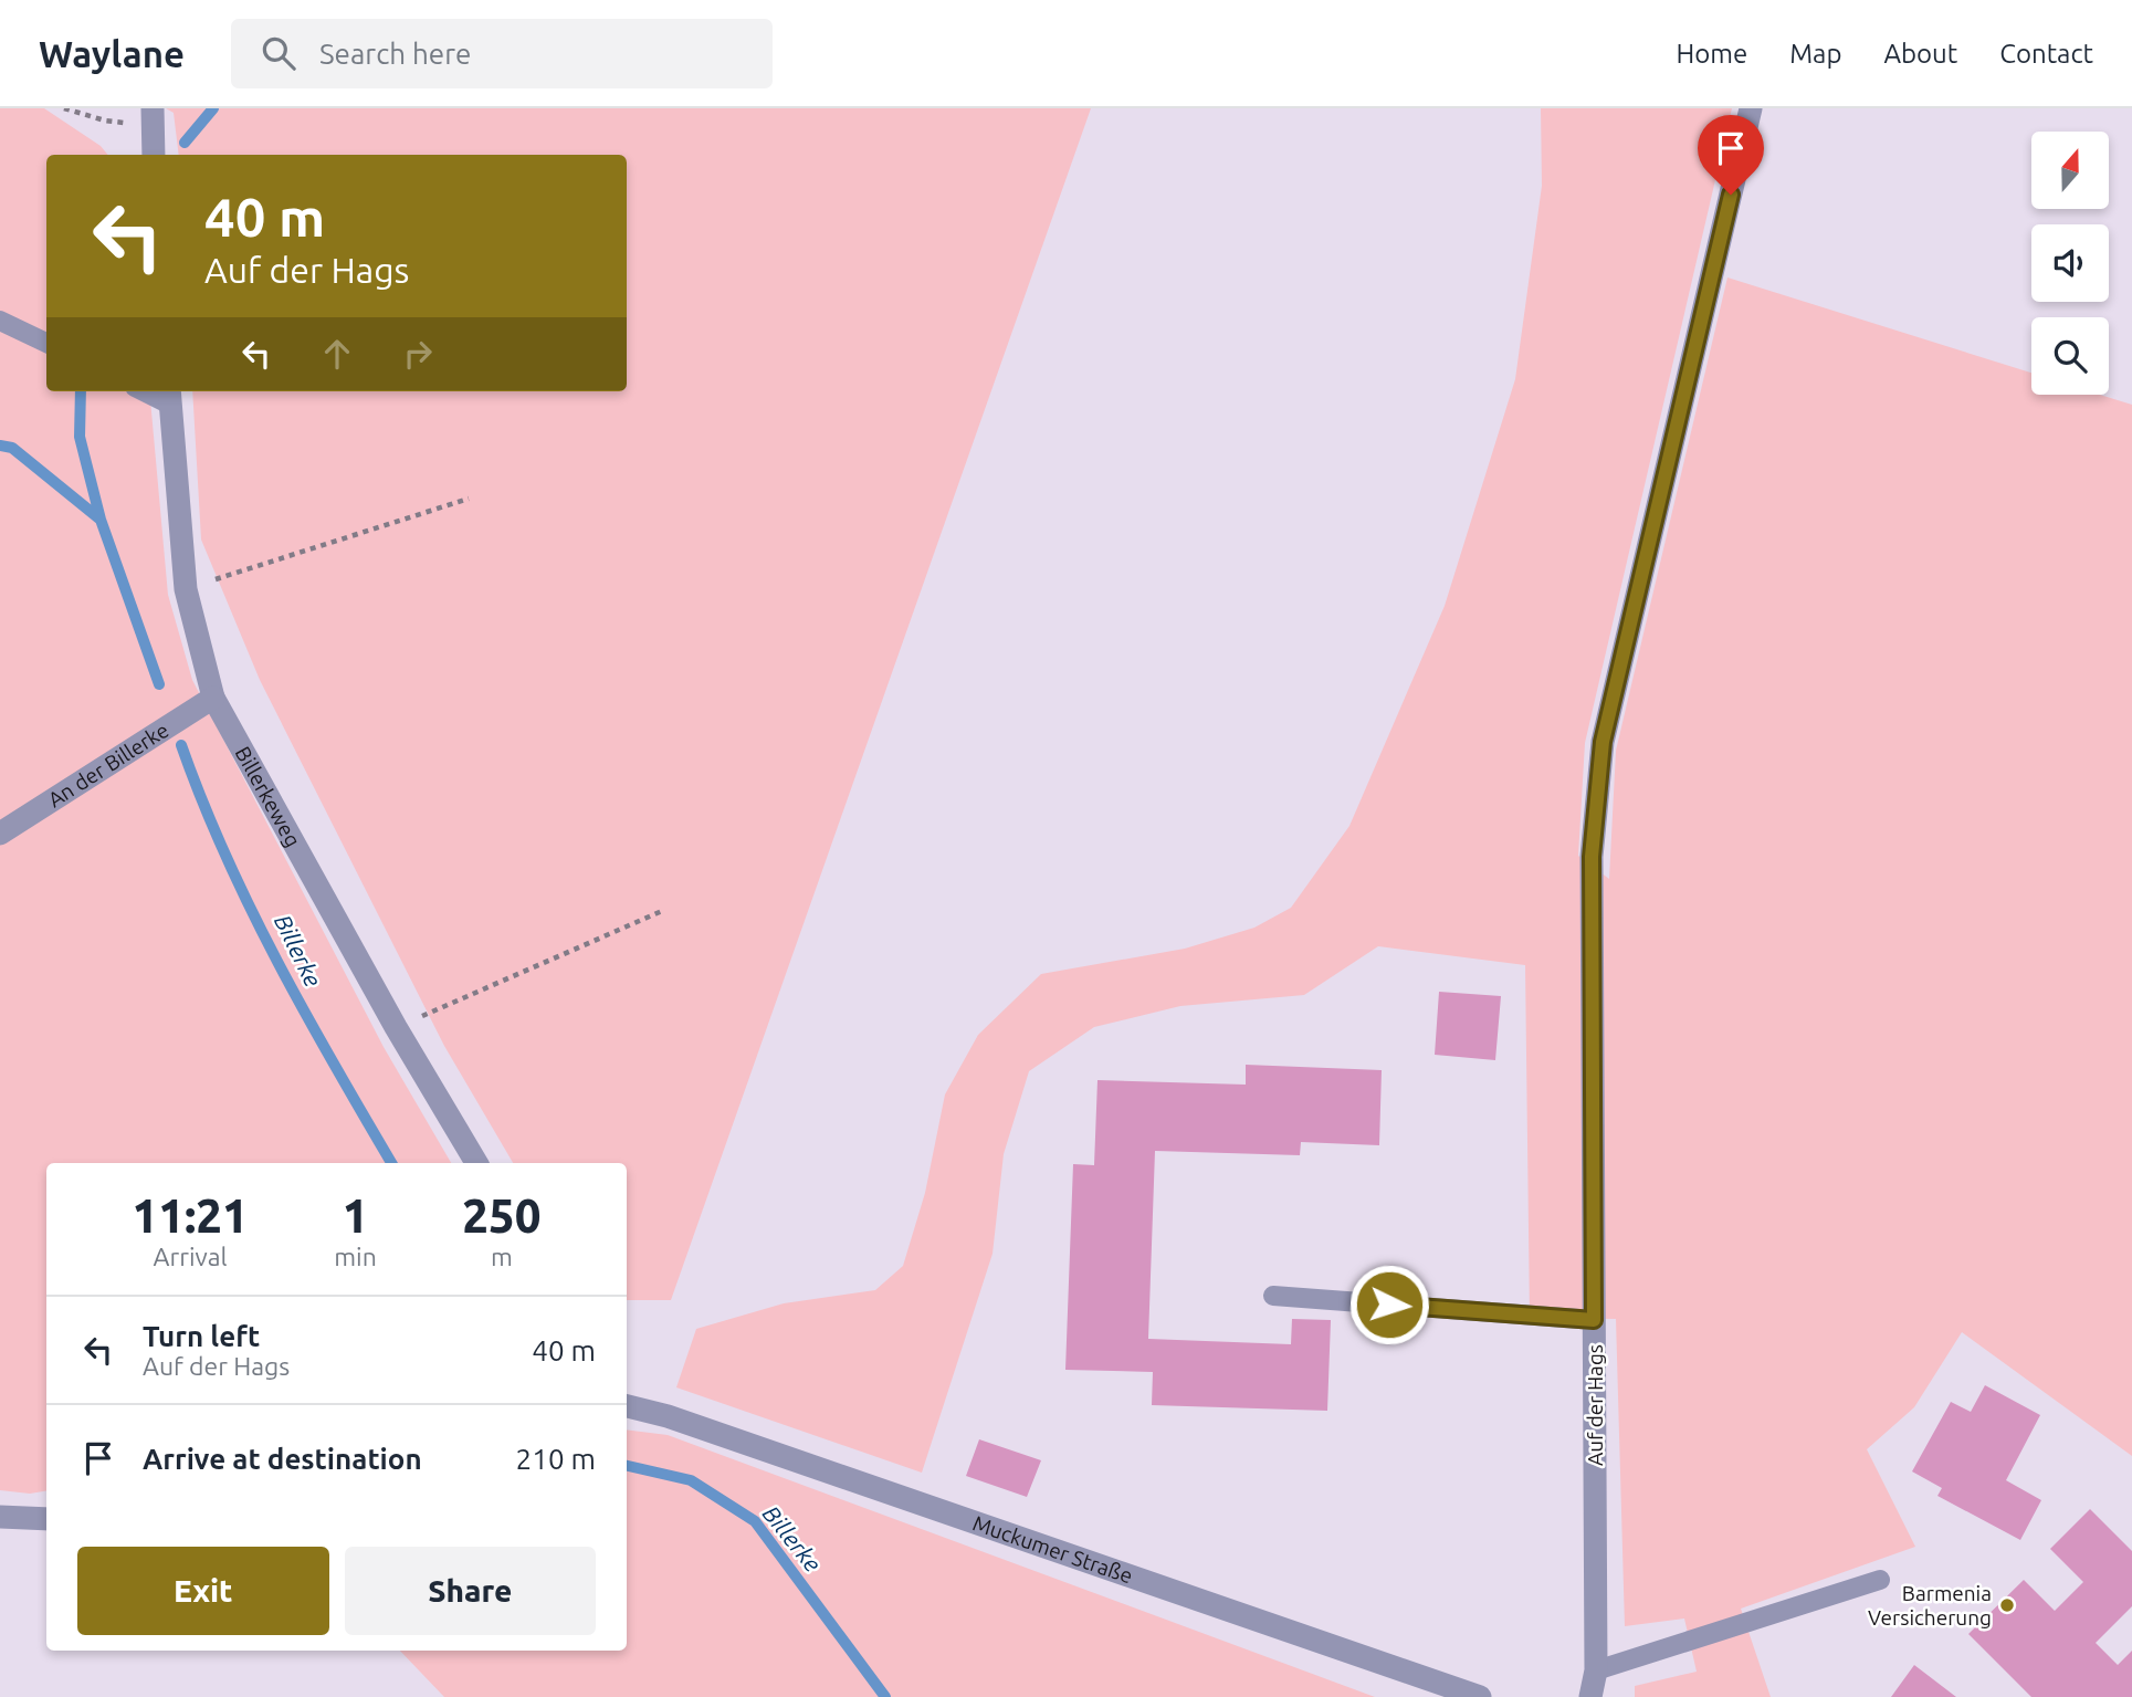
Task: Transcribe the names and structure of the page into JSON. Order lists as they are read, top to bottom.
{
  "streets": {
    "street": [
      "An der Billerke",
      "Billerkeweg",
      "Auf der Hags",
      "Muckumer Straße"
    ]
  },
  "crossings": [
    ["An der Billerke", "Billerkeweg"]
  ],
  "water": ["Billerke"],
  "places": ["Barmenia Versicherung"],
  "north": "top",
  "page": {
    "header": "Waylane",
    "search": "Search here",
    "nav": [
      "Home",
      "Map",
      "About",
      "Contact"
    ],
    "turn": ["40 m", "Auf der Hags"],
    "eta": [
      "11:21",
      "Arrival",
      "1",
      "min",
      "250",
      "m"
    ],
    "list": [
      {
        "name": "Turn left",
        "note": "Auf der Hags",
        "value": "40 m"
      },
      {
        "name": "Arrive at destination",
        "value": "210 m"
      }
    ],
    "buttons": ["Exit", "Share"]
  }
}
